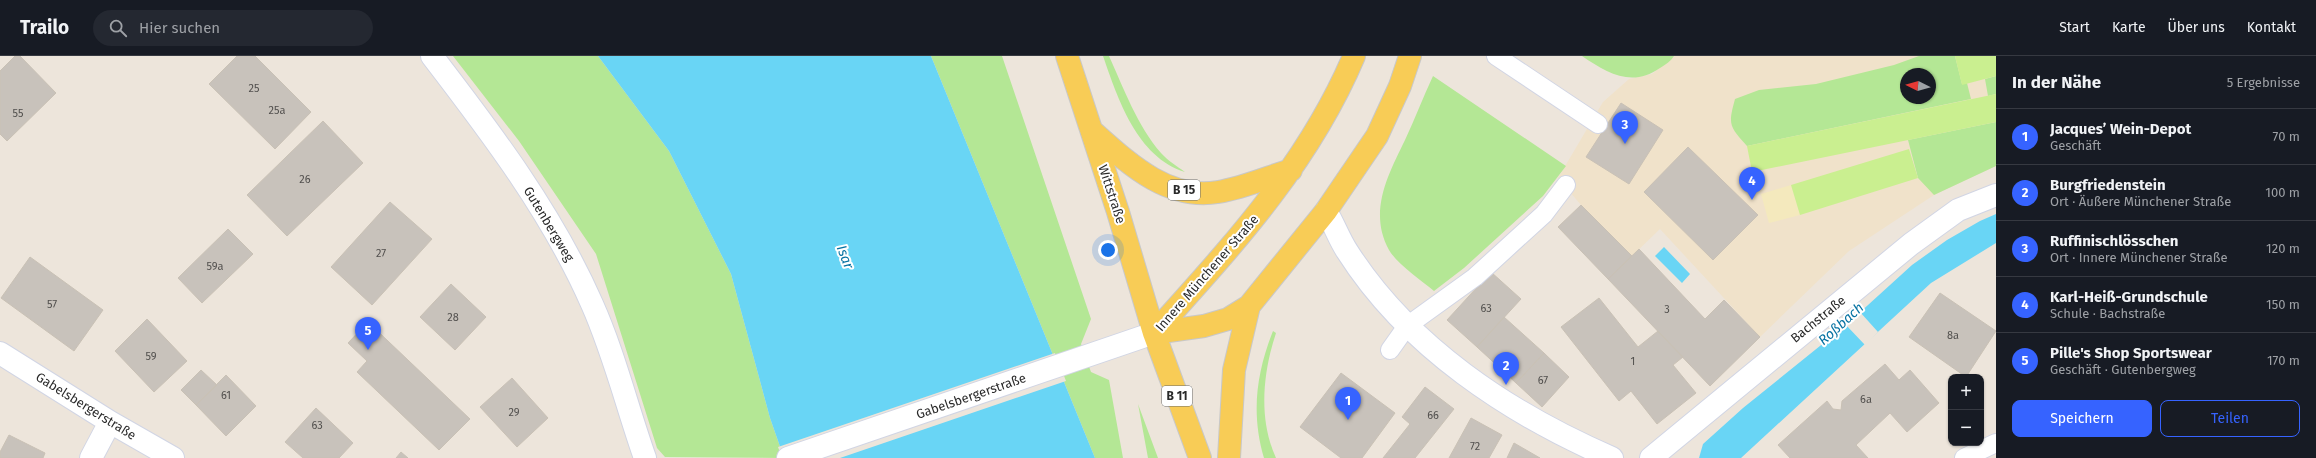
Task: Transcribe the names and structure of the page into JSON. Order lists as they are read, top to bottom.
{
  "streets": {
    "main road": [
      "B 15",
      "Wittstraße",
      "Innere Münchener Straße",
      "B 11"
    ],
    "street": ["Gutenbergweg", "Bachstraße", "Gabelsbergerstraße"]
  },
  "crossings": [
    ["B 15", "Wittstraße"],
    ["B 15", "Innere Münchener Straße"],
    ["Wittstraße", "Innere Münchener Straße"],
    ["Wittstraße", "Gabelsbergerstraße"],
    ["Wittstraße", "B 11"],
    ["Innere Münchener Straße", "Gabelsbergerstraße"],
    ["Innere Münchener Straße", "B 11"],
    ["Gabelsbergerstraße", "B 11"]
  ],
  "water": ["Isar", "Roßbach"],
  "house_numbers": [
    "25",
    "25a",
    "55",
    "26",
    "27",
    "59a",
    "57",
    "63",
    "3",
    "28",
    "8a",
    "59",
    "1",
    "67",
    "61",
    "6a",
    "29",
    "66",
    "63",
    "72"
  ],
  "north": "left",
  "page": {
    "header": "Trailo",
    "search": "Hier suchen",
    "nav": [
      "Start",
      "Karte",
      "Über uns",
      "Kontakt"
    ],
    "heading": ["In der Nähe", "5 Ergebnisse"],
    "list": [
      {
        "mark": "1",
        "name": "Jacques’ Wein-Depot",
        "note": "Geschäft",
        "value": "70 m"
      },
      {
        "mark": "2",
        "name": "Burgfriedenstein",
        "note": "Ort · Äußere Münchener Straße",
        "value": "100 m"
      },
      {
        "mark": "3",
        "name": "Ruffinischlösschen",
        "note": "Ort · Innere Münchener Straße",
        "value": "120 m"
      },
      {
        "mark": "4",
        "name": "Karl-Heiß-Grundschule",
        "note": "Schule · Bachstraße",
        "value": "150 m"
      },
      {
        "mark": "5",
        "name": "Pille's Shop Sportswear",
        "note": "Geschäft · Gutenbergweg",
        "value": "170 m"
      }
    ],
    "pins": [
      "3",
      "4",
      "5",
      "2",
      "1"
    ],
    "map_buttons": ["+", "−"],
    "buttons": ["Speichern", "Teilen"]
  }
}
